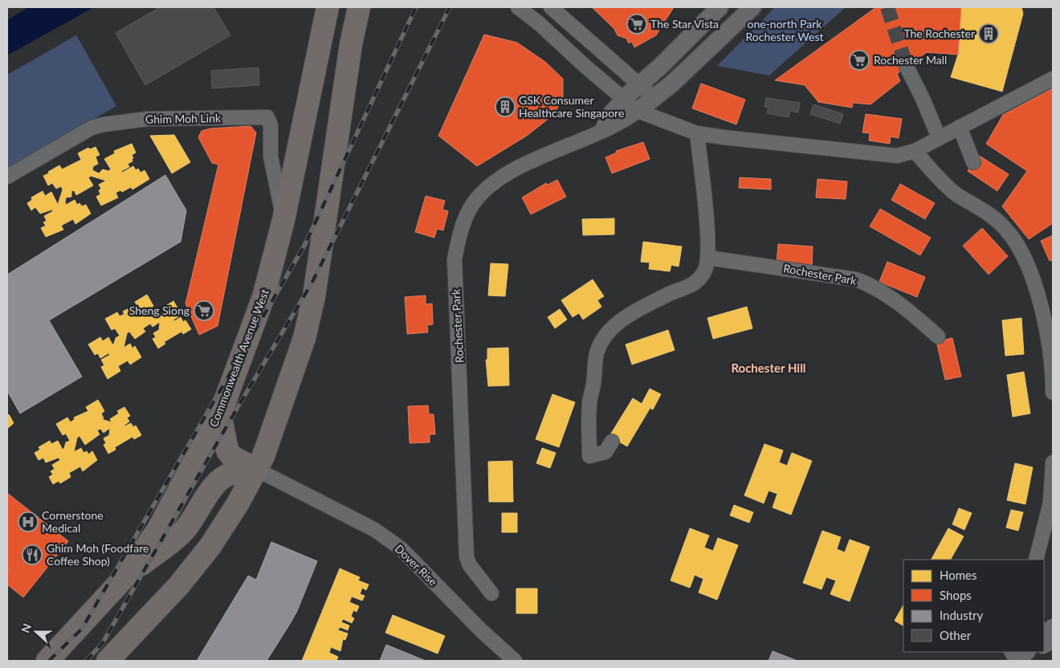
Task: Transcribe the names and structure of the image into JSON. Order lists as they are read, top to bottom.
{
  "streets": {
    "main road": ["Commonwealth Avenue West"],
    "street": ["Ghim Moh Link", "Rochester Park", "Dover Rise"]
  },
  "crossings": [
    ["Ghim Moh Link", "Commonwealth Avenue West"]
  ],
  "districts": ["Rochester Hill"],
  "parks": ["one-north Park Rochester West"],
  "places": {
    "supermarket": ["The Star Vista", "Rochester Mall", "Sheng Siong"],
    "building": ["The Rochester", "GSK Consumer Healthcare Singapore"],
    "hospital": ["Cornerstone Medical"],
    "restaurant": ["Ghim Moh (Foodfare Coffee Shop)"]
  },
  "legend": [
    "Homes",
    "Shops",
    "Industry",
    "Other"
  ],
  "north": "left"
}
